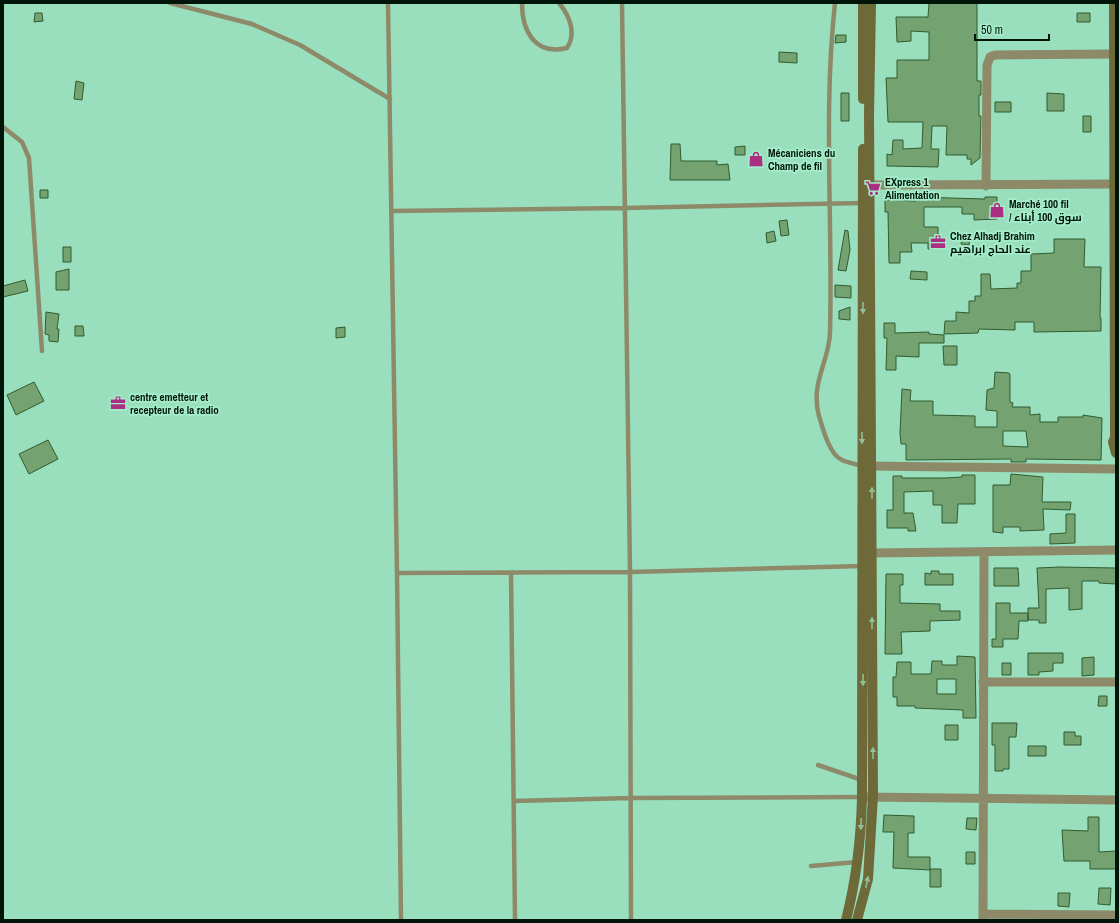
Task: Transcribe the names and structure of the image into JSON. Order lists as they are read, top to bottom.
{
  "places": {
    "shop": ["Mécaniciens du Champ de fil", "Marché 100 fil / سوق 100 أبناء"],
    "supermarket": ["EXpress 1 Alimentation"],
    "office": ["Chez Alhadj Brahim عند الحاج ابراهيم", "centre emetteur et recepteur de la radio"]
  },
  "scale_bar": "50 m"
}
